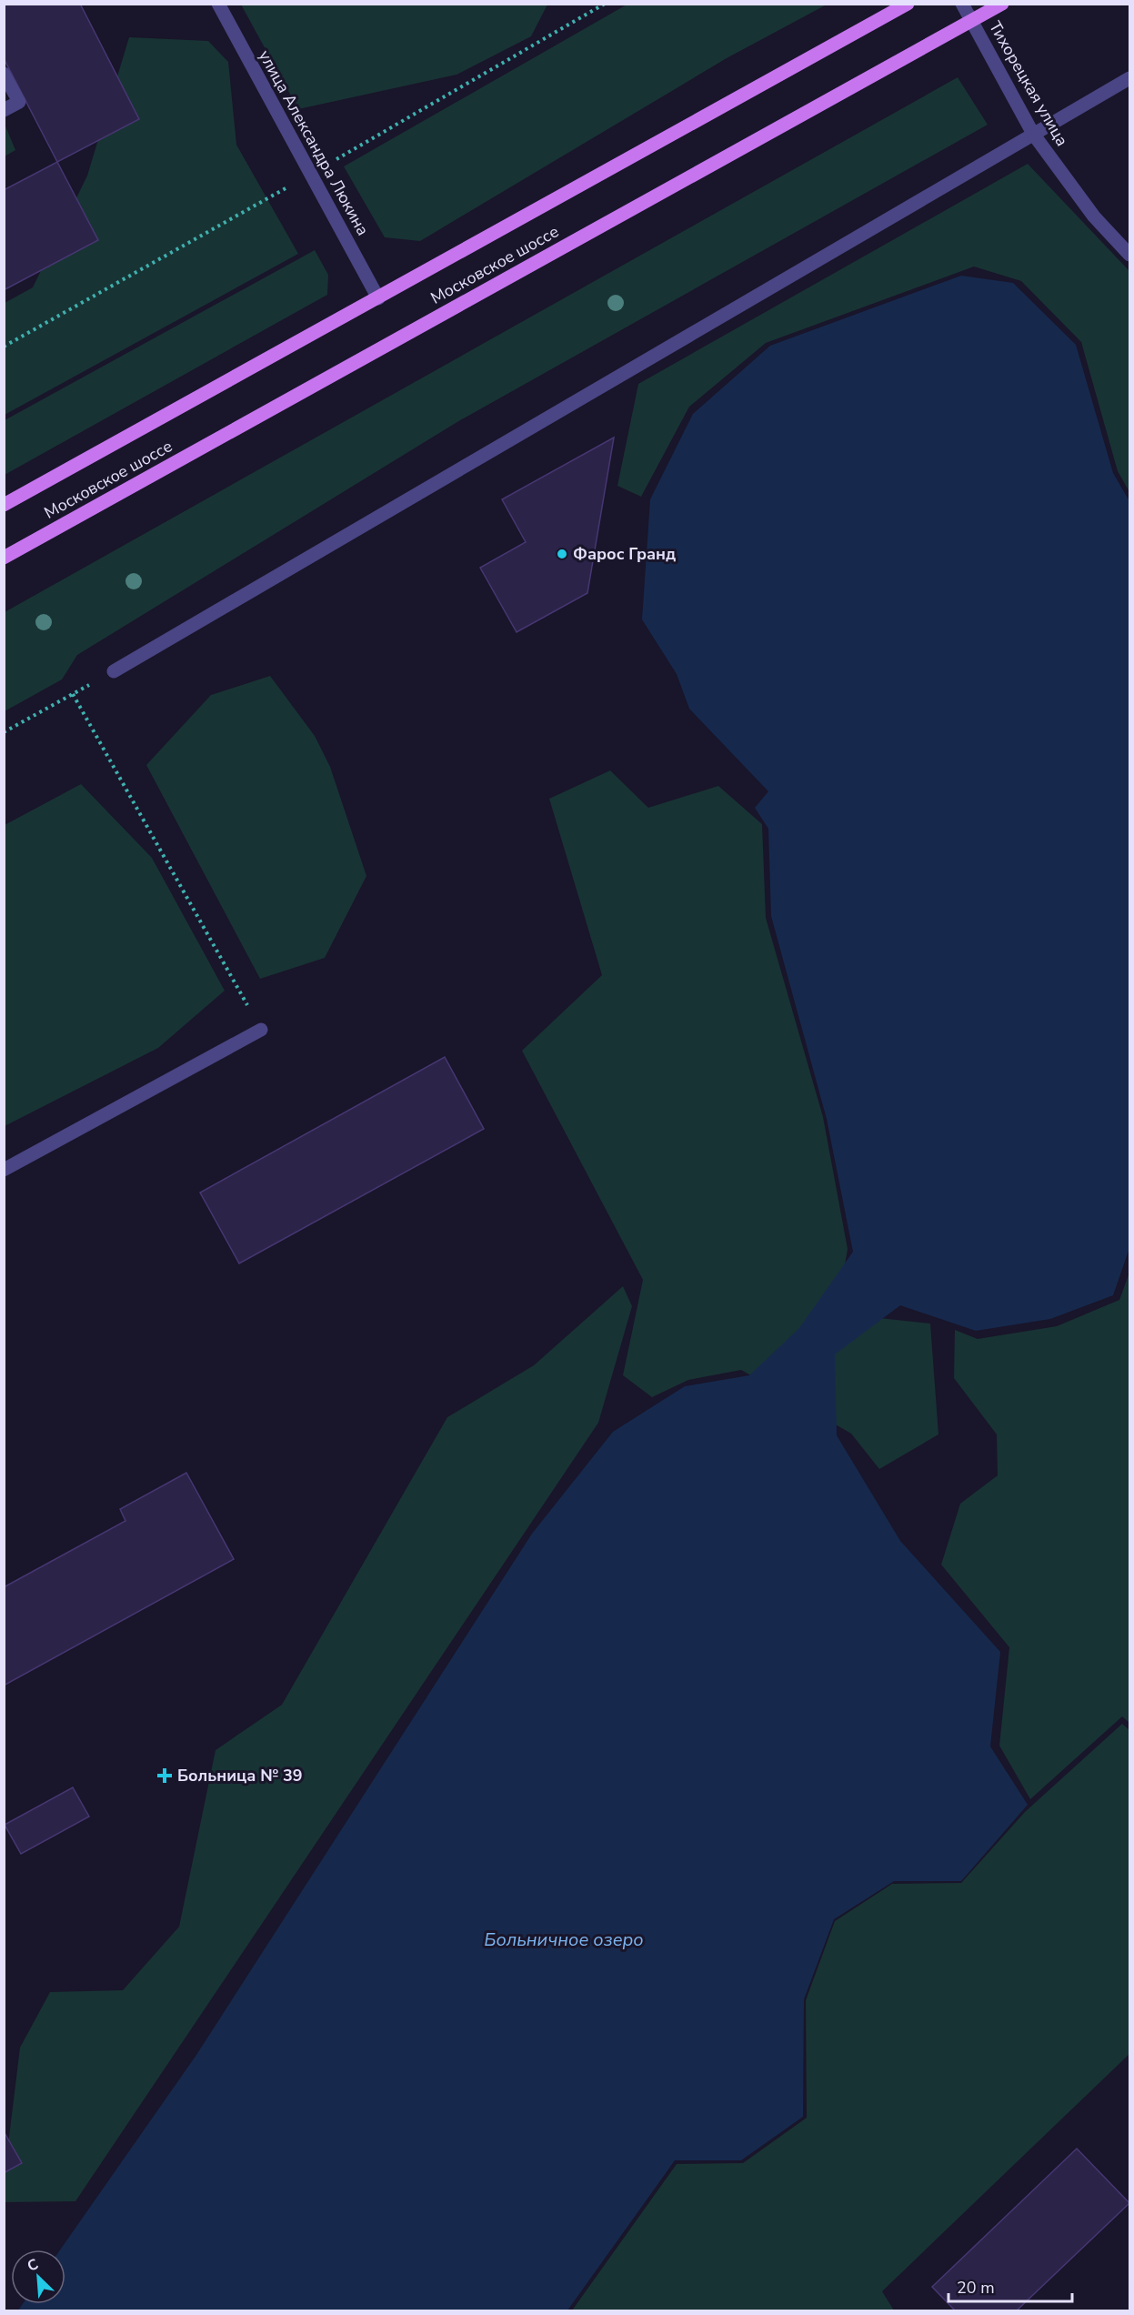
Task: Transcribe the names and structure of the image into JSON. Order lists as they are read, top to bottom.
{
  "streets": {
    "main road": ["Московское шоссе"],
    "street": ["Тихорецкая улица", "улица Александра Люкина"]
  },
  "crossings": [
    ["Тихорецкая улица", "Московское шоссе"],
    ["улица Александра Люкина", "Московское шоссе"]
  ],
  "water": ["Больничное озеро"],
  "places": {
    "other": ["Фарос Гранд"],
    "health": ["Больница № 39"]
  },
  "scale_bar": "20 m",
  "north": "top left"
}
